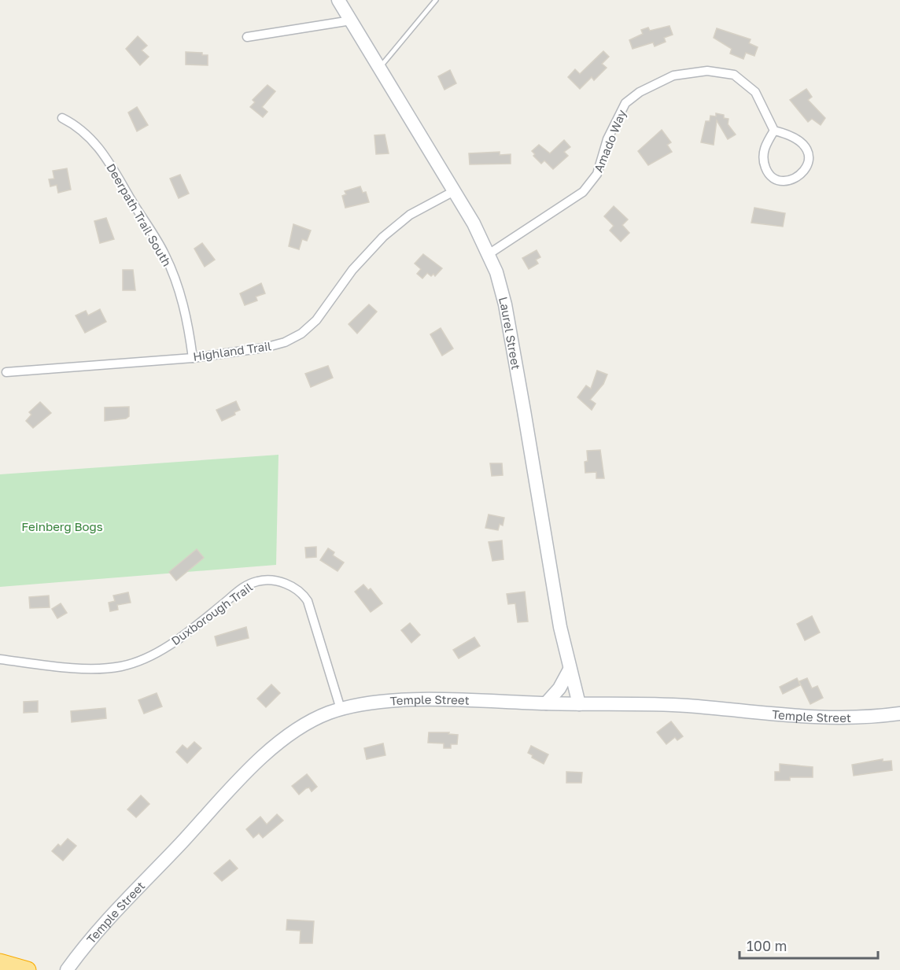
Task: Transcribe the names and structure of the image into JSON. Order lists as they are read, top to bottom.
{
  "streets": {
    "main road": ["Laurel Street", "Temple Street"],
    "street": [
      "Amado Way",
      "Deerpath Trail South",
      "Highland Trail",
      "Duxborough Trail"
    ]
  },
  "crossings": [
    ["Amado Way", "Laurel Street"],
    ["Deerpath Trail South", "Highland Trail"],
    ["Laurel Street", "Highland Trail"],
    ["Laurel Street", "Temple Street"],
    ["Duxborough Trail", "Temple Street"]
  ],
  "parks": ["Feinberg Bogs"],
  "scale_bar": "100 m"
}
